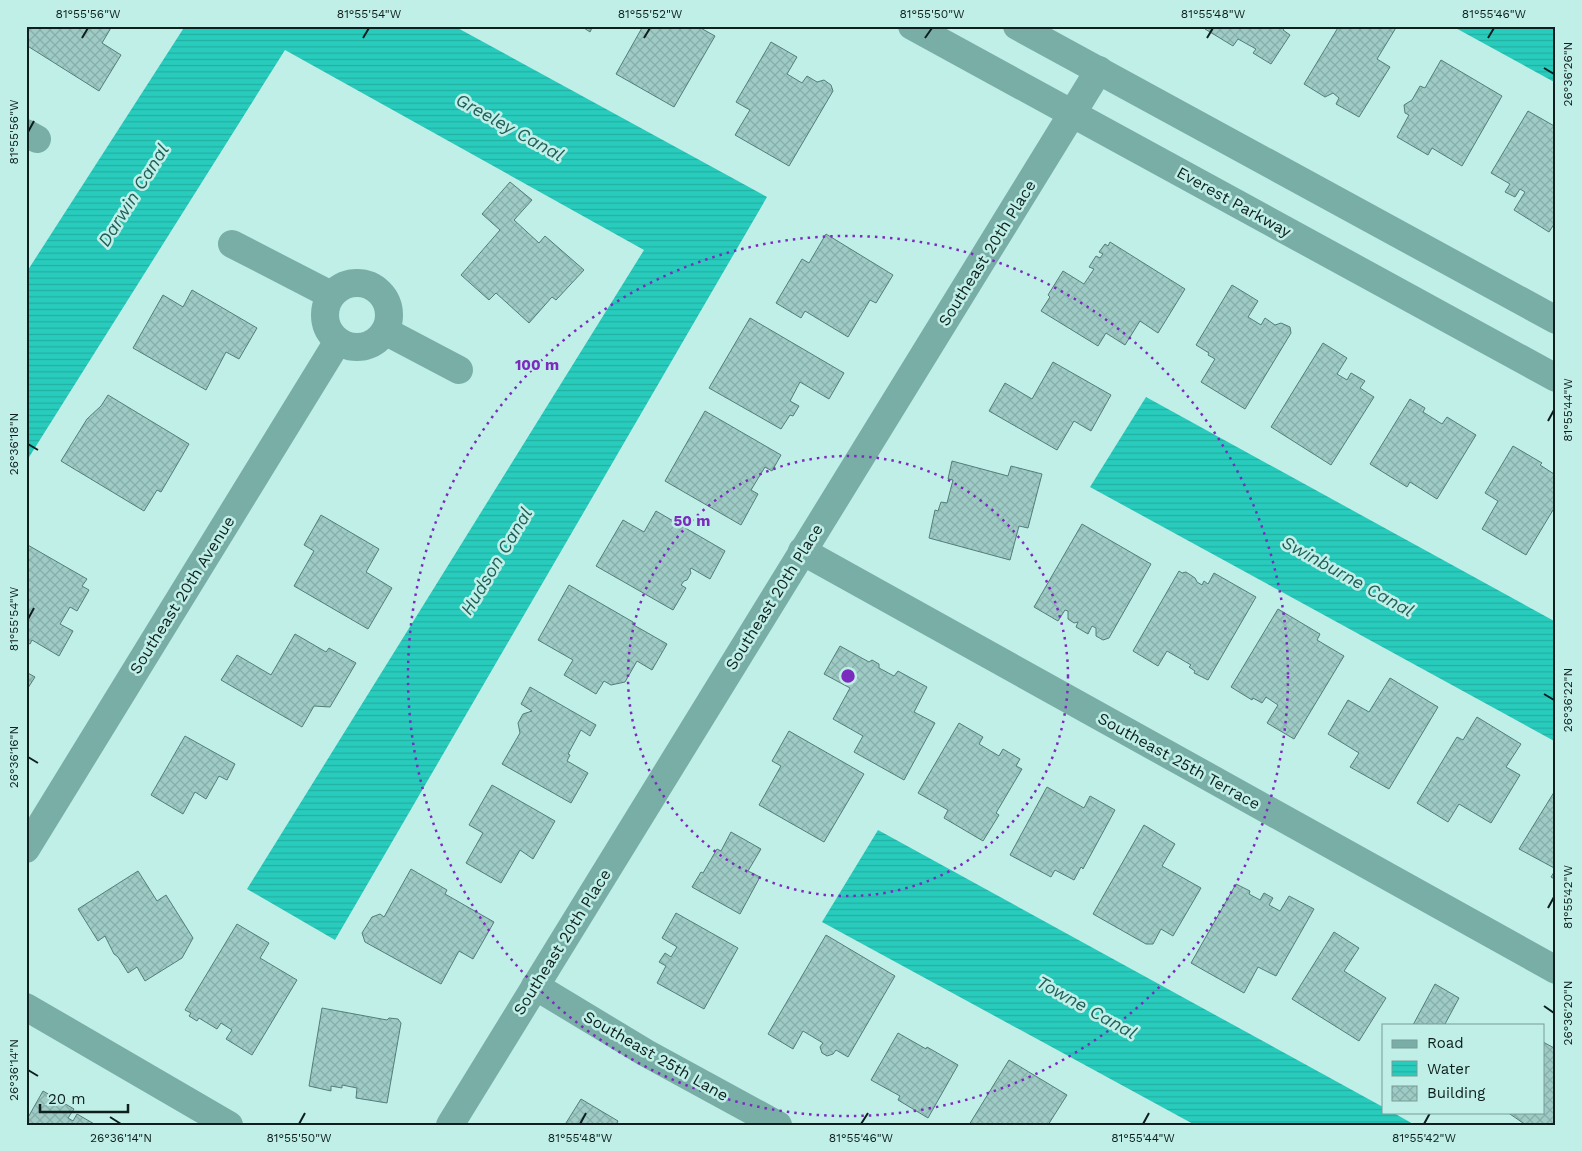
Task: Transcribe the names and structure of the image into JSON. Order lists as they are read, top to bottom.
{
  "streets": {
    "street": [
      "Everest Parkway",
      "Southeast 20th Place",
      "Southeast 20th Avenue",
      "Southeast 25th Terrace",
      "Southeast 25th Lane"
    ]
  },
  "crossings": [
    ["Everest Parkway", "Southeast 20th Place"],
    ["Southeast 20th Place", "Southeast 25th Terrace"],
    ["Southeast 20th Place", "Southeast 25th Lane"]
  ],
  "water": [
    "Greeley Canal",
    "Darwin Canal",
    "Hudson Canal",
    "Swinburne Canal",
    "Towne Canal"
  ],
  "legend": ["Road", "Water", "Building"],
  "scale_bar": "20 m",
  "coordinates": [
    "81°55'56\"W",
    "81°55'54\"W",
    "81°55'52\"W",
    "81°55'50\"W",
    "81°55'48\"W",
    "81°55'46\"W",
    "26°36'26\"N",
    "81°55'44\"W",
    "26°36'18\"N",
    "26°36'22\"N",
    "26°36'16\"N",
    "81°55'42\"W",
    "26°36'20\"N",
    "26°36'14\"N"
  ],
  "rings": ["100 m", "50 m"]
}
